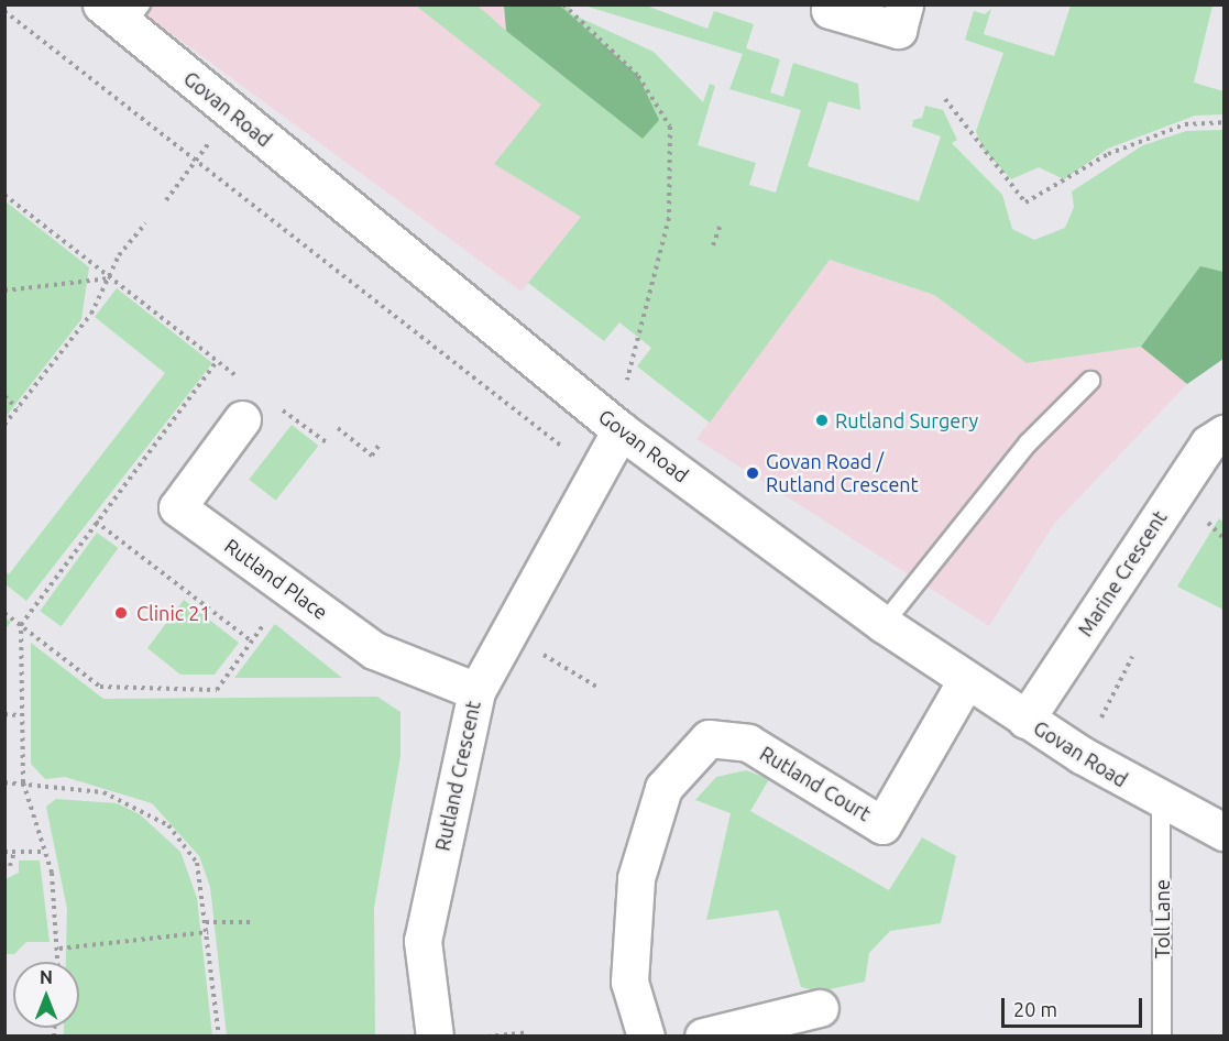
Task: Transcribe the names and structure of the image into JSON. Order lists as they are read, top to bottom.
{
  "streets": {
    "street": [
      "Govan Road",
      "Marine Crescent",
      "Rutland Place",
      "Rutland Crescent",
      "Rutland Court"
    ],
    "lane": ["Toll Lane"]
  },
  "crossings": [
    ["Govan Road", "Marine Crescent"],
    ["Govan Road", "Rutland Crescent"],
    ["Govan Road", "Rutland Court"],
    ["Govan Road", "Toll Lane"],
    ["Rutland Place", "Rutland Crescent"]
  ],
  "places": ["Rutland Surgery", "Govan Road / Rutland Crescent", "Clinic 21"],
  "scale_bar": "20 m",
  "north": "top"
}
